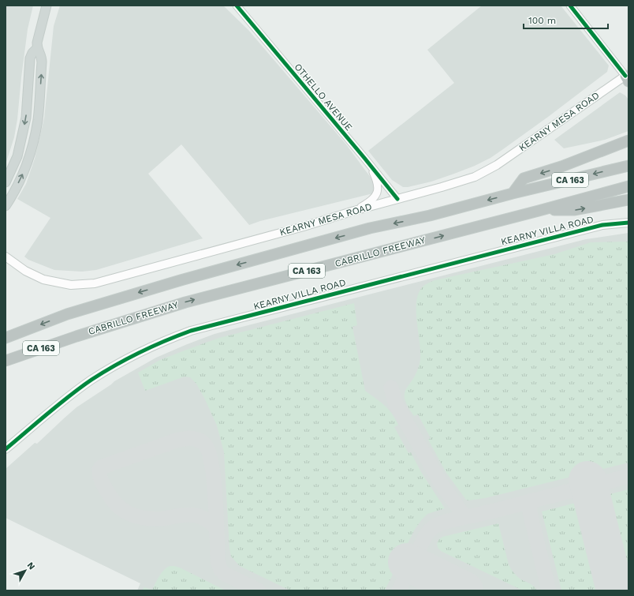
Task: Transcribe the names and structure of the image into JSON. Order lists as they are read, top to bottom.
{
  "streets": {
    "highway": ["CA 163", "CABRILLO FREEWAY"],
    "main road": ["KEARNY MESA ROAD", "KEARNY VILLA ROAD"],
    "street": ["OTHELLO AVENUE"]
  },
  "crossings": [
    ["OTHELLO AVENUE", "KEARNY MESA ROAD"]
  ],
  "scale_bar": "100 m",
  "north": "top right"
}
